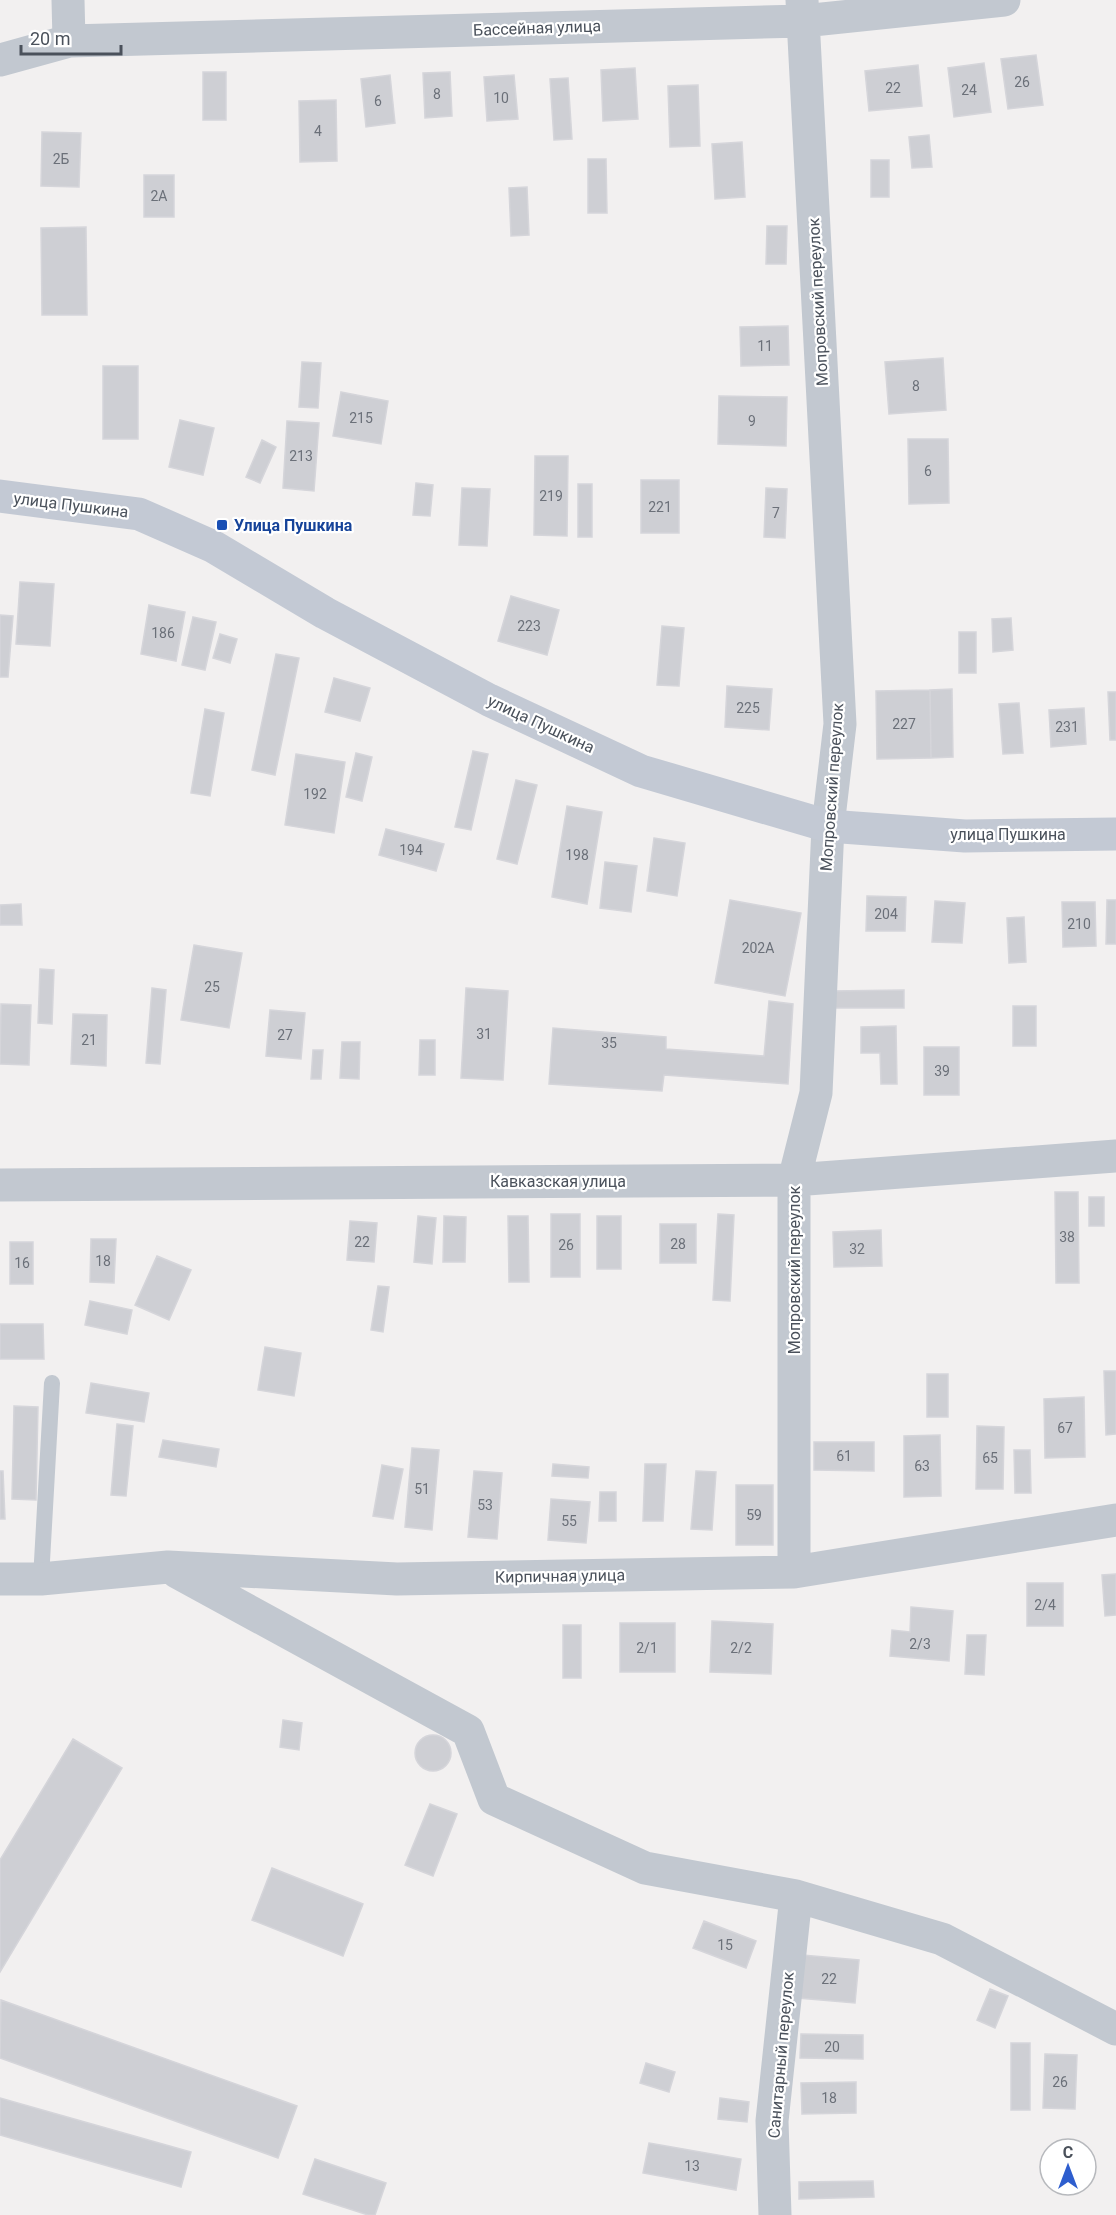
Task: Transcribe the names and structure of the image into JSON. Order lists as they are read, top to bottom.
{
  "streets": {
    "main road": ["улица Пушкина"],
    "street": [
      "Бассейная улица",
      "Мопровский переулок",
      "Кавказская улица",
      "Кирпичная улица",
      "Санитарный переулок"
    ]
  },
  "crossings": [
    ["Бассейная улица", "Мопровский переулок"],
    ["Мопровский переулок", "улица Пушкина"],
    ["Мопровский переулок", "Кавказская улица"],
    ["Мопровский переулок", "Кирпичная улица"]
  ],
  "places": {
    "transit": ["Улица Пушкина"]
  },
  "house_numbers": [
    "26",
    "22",
    "24",
    "8",
    "10",
    "6",
    "4",
    "2Б",
    "2А",
    "11",
    "8",
    "215",
    "9",
    "213",
    "6",
    "219",
    "221",
    "7",
    "223",
    "186",
    "225",
    "227",
    "231",
    "192",
    "194",
    "198",
    "204",
    "210",
    "202А",
    "25",
    "31",
    "27",
    "21",
    "35",
    "39",
    "38",
    "22",
    "28",
    "26",
    "32",
    "18",
    "16",
    "67",
    "61",
    "65",
    "63",
    "51",
    "53",
    "59",
    "55",
    "2/4",
    "2/3",
    "2/1",
    "2/2",
    "15",
    "22",
    "20",
    "26",
    "18",
    "13"
  ],
  "scale_bar": "20 m",
  "north": "top"
}
